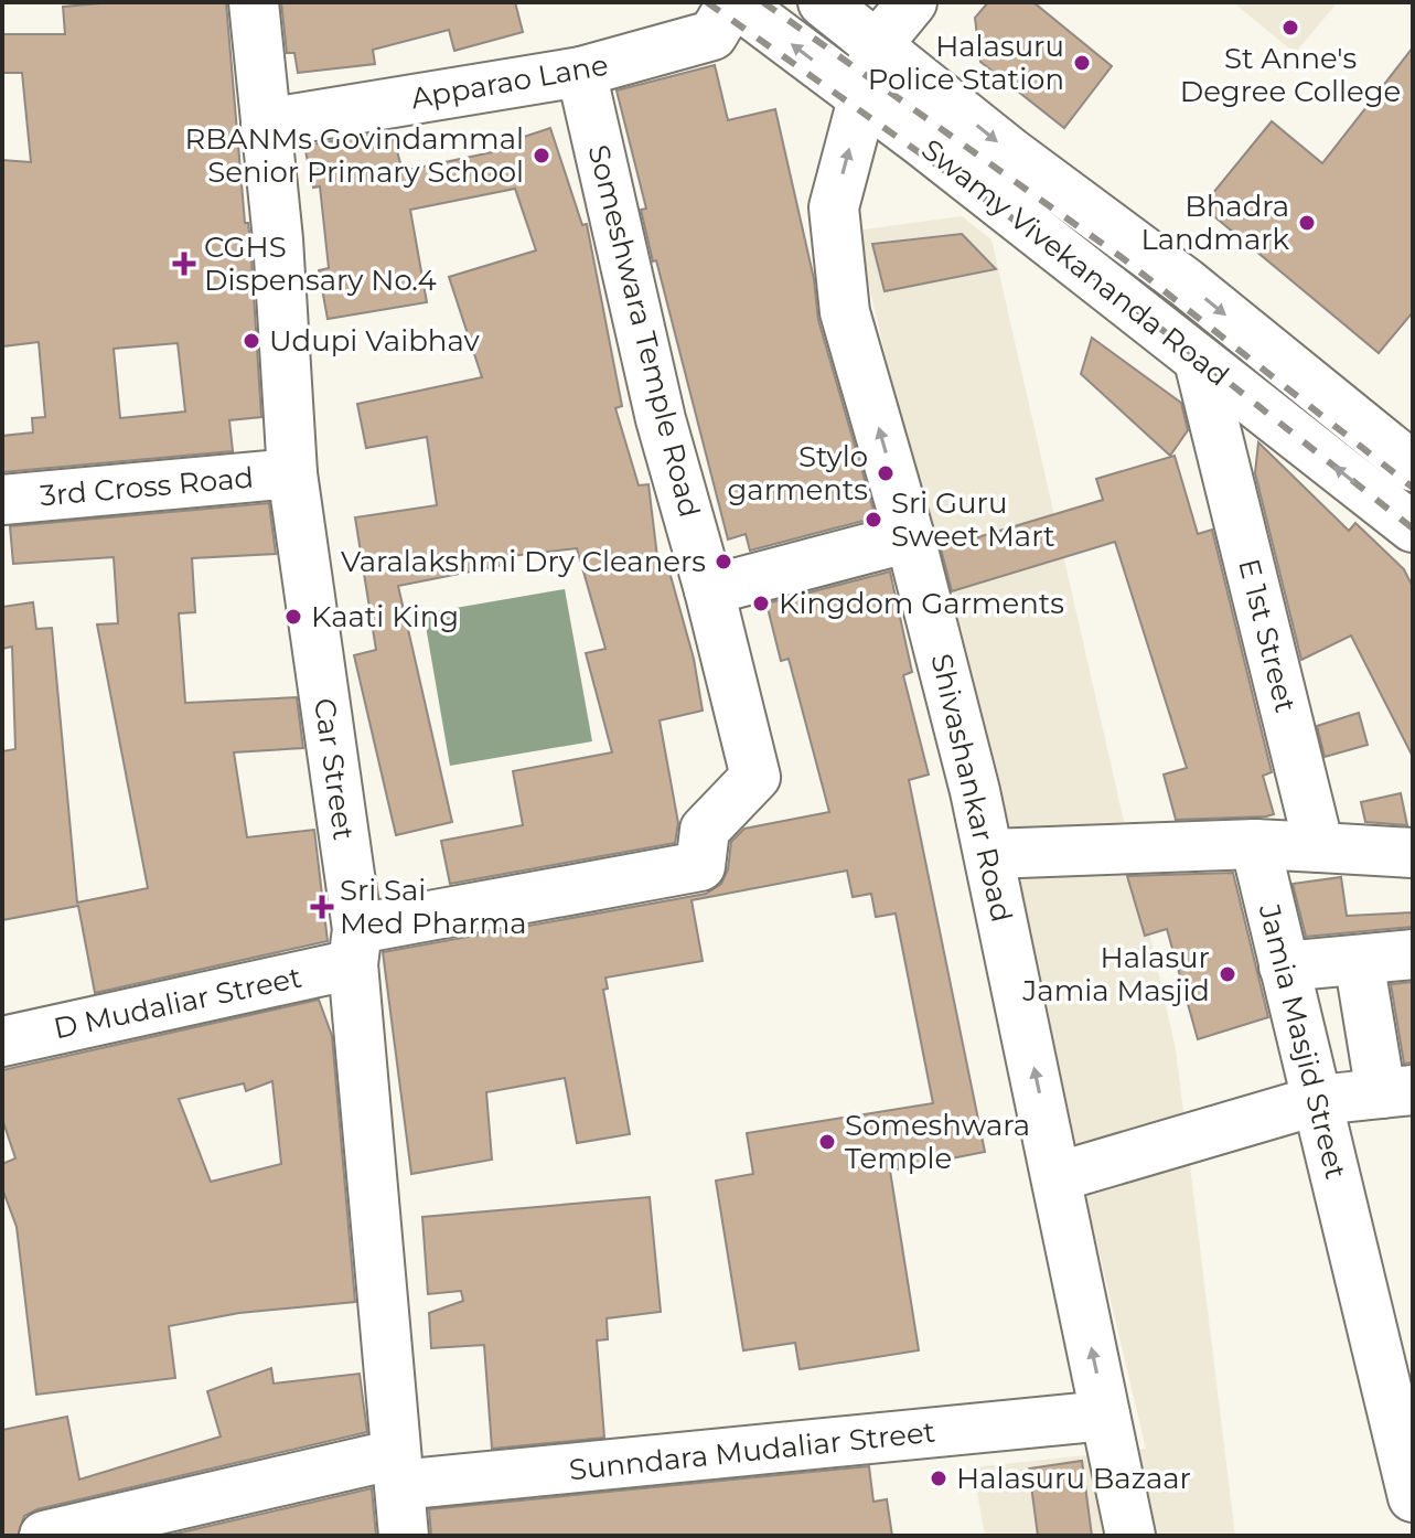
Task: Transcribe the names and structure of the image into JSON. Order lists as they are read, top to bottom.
{
  "streets": {
    "street": [
      "Apparao Lane",
      "Swamy Vivekananda Road",
      "Someshwara Temple Road",
      "3rd Cross Road",
      "E 1st Street",
      "Car Street",
      "Shivashankar Road",
      "D Mudaliar Street",
      "Jamia Masjid Street",
      "Sunndara Mudaliar Street"
    ]
  },
  "crossings": [
    ["Apparao Lane", "Swamy Vivekananda Road"],
    ["Apparao Lane", "Someshwara Temple Road"],
    ["Apparao Lane", "Car Street"],
    ["Swamy Vivekananda Road", "E 1st Street"],
    ["Swamy Vivekananda Road", "Shivashankar Road"],
    ["Someshwara Temple Road", "Car Street"],
    ["Someshwara Temple Road", "D Mudaliar Street"],
    ["3rd Cross Road", "Car Street"],
    ["Car Street", "D Mudaliar Street"],
    ["Car Street", "Sunndara Mudaliar Street"],
    ["Shivashankar Road", "Sunndara Mudaliar Street"]
  ],
  "one_way": ["Shivashankar Road"],
  "places": {
    "other": [
      "St Anne's Degree College",
      "Halasuru Police Station",
      "RBANMs Govindammal Senior Primary School",
      "Bhadra Landmark",
      "Udupi Vaibhav",
      "Stylo garments",
      "Sri Guru Sweet Mart",
      "Varalakshmi Dry Cleaners",
      "Kingdom Garments",
      "Kaati King",
      "Halasur Jamia Masjid",
      "Someshwara Temple",
      "Halasuru Bazaar"
    ],
    "health": ["CGHS Dispensary No.4", "Sri Sai Med Pharma"]
  }
}
